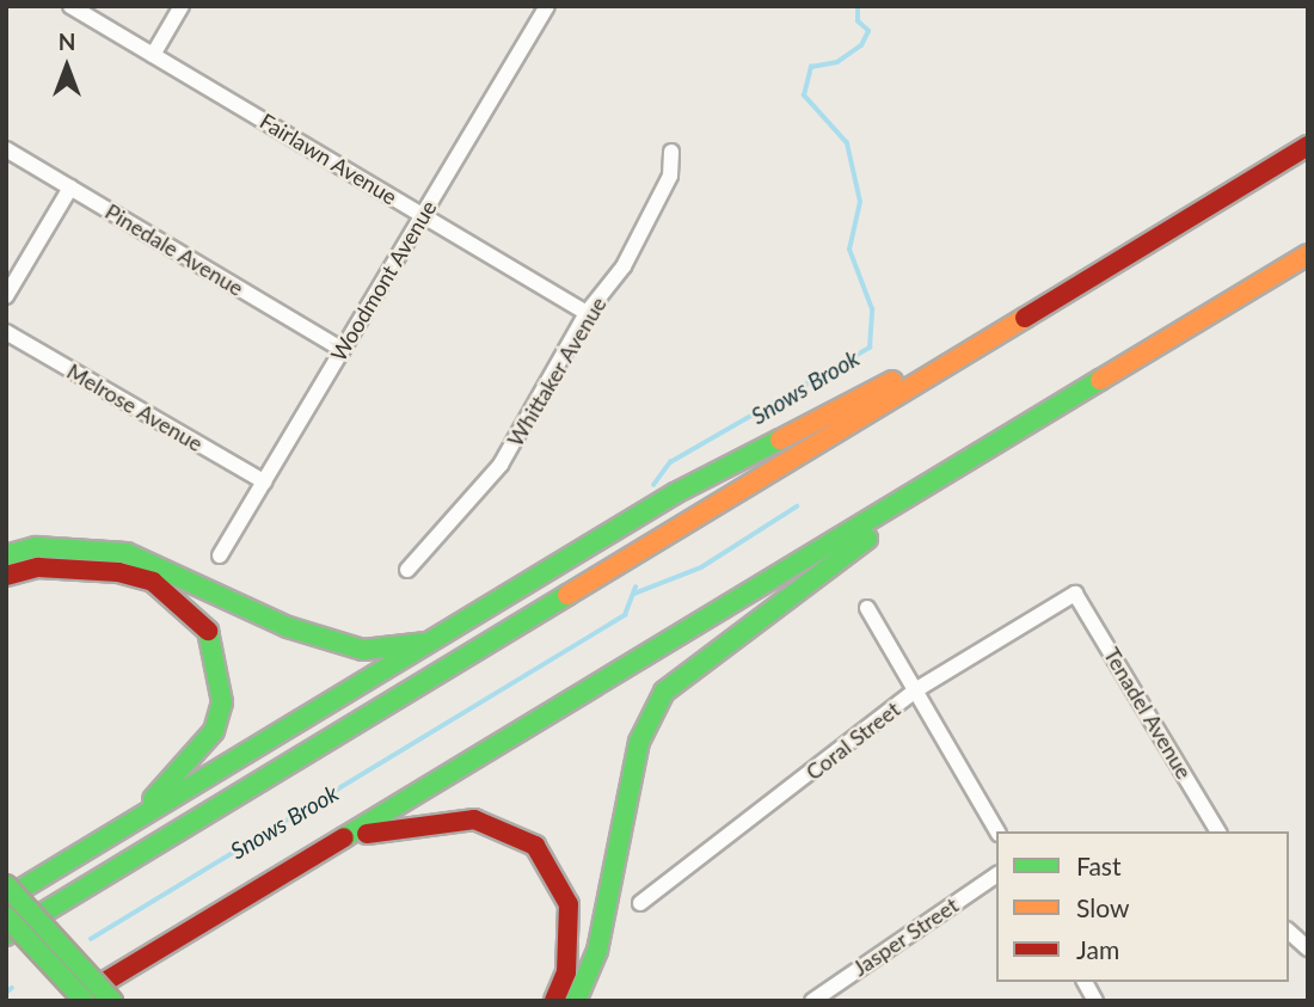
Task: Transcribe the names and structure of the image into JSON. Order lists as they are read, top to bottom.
{
  "streets": {
    "street": [
      "Fairlawn Avenue",
      "Pinedale Avenue",
      "Woodmont Avenue",
      "Whittaker Avenue",
      "Melrose Avenue",
      "Tenadel Avenue",
      "Coral Street",
      "Jasper Street"
    ]
  },
  "crossings": [
    ["Fairlawn Avenue", "Woodmont Avenue"],
    ["Fairlawn Avenue", "Whittaker Avenue"],
    ["Pinedale Avenue", "Woodmont Avenue"],
    ["Woodmont Avenue", "Melrose Avenue"],
    ["Tenadel Avenue", "Coral Street"]
  ],
  "water": ["Snows Brook"],
  "legend": ["Fast", "Slow", "Jam"],
  "north": "top"
}
